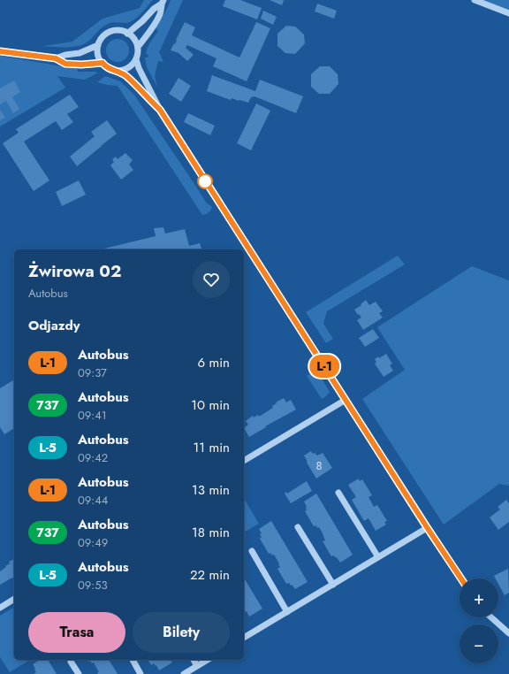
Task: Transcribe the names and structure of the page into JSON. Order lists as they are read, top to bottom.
{
  "lines": ["bus line L-1"],
  "house_numbers": ["8"],
  "page": {
    "on_map": "L-1",
    "heading": [
      ["Żwirowa 02", "Autobus"],
      "Odjazdy"
    ],
    "list": [
      {
        "mark": "L-1",
        "name": "Autobus",
        "note": "09:37",
        "value": "6 min"
      },
      {
        "mark": "737",
        "name": "Autobus",
        "note": "09:41",
        "value": "10 min"
      },
      {
        "mark": "L-5",
        "name": "Autobus",
        "note": "09:42",
        "value": "11 min"
      },
      {
        "mark": "L-1",
        "name": "Autobus",
        "note": "09:44",
        "value": "13 min"
      },
      {
        "mark": "737",
        "name": "Autobus",
        "note": "09:49",
        "value": "18 min"
      },
      {
        "mark": "L-5",
        "name": "Autobus",
        "note": "09:53",
        "value": "22 min"
      }
    ],
    "map_buttons": ["+", "−"],
    "buttons": ["Trasa", "Bilety"]
  }
}
